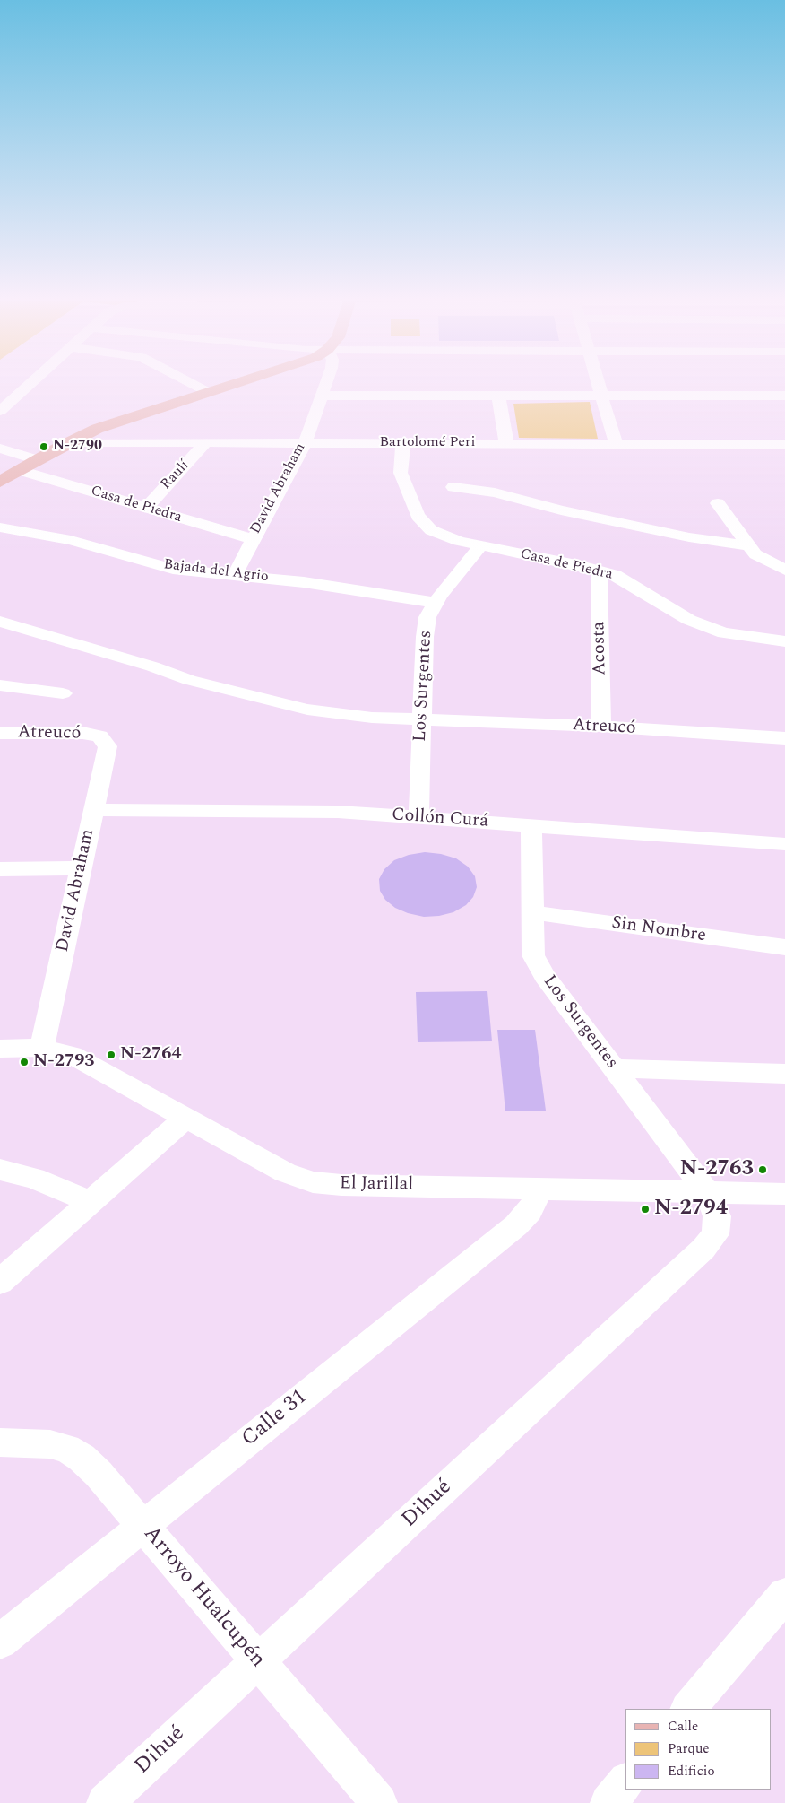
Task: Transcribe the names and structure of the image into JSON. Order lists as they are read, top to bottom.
{
  "streets": {
    "street": [
      "Bartolomé Peri",
      "Raulí",
      "David Abraham",
      "Casa de Piedra",
      "Bajada del Agrio",
      "Acosta",
      "Los Surgentes",
      "Atreucó",
      "Collón Curá",
      "Sin Nombre",
      "El Jarillal",
      "Calle 31",
      "Dihué",
      "Arroyo Hualcupén"
    ]
  },
  "crossings": [
    ["Bartolomé Peri", "Raulí"],
    ["Bartolomé Peri", "David Abraham"],
    ["Bartolomé Peri", "Casa de Piedra"],
    ["Raulí", "Casa de Piedra"],
    ["David Abraham", "Casa de Piedra"],
    ["David Abraham", "Bajada del Agrio"],
    ["David Abraham", "Atreucó"],
    ["David Abraham", "Collón Curá"],
    ["David Abraham", "El Jarillal"],
    ["Casa de Piedra", "Acosta"],
    ["Casa de Piedra", "Los Surgentes"],
    ["Bajada del Agrio", "Los Surgentes"],
    ["Acosta", "Atreucó"],
    ["Los Surgentes", "Atreucó"],
    ["Los Surgentes", "Collón Curá"],
    ["Los Surgentes", "Sin Nombre"],
    ["Los Surgentes", "El Jarillal"],
    ["Los Surgentes", "Dihué"],
    ["El Jarillal", "Calle 31"],
    ["El Jarillal", "Dihué"],
    ["Calle 31", "Arroyo Hualcupén"],
    ["Dihué", "Arroyo Hualcupén"]
  ],
  "places": [
    "N-2790",
    "N-2764",
    "N-2793",
    "N-2763",
    "N-2794"
  ],
  "legend": ["Calle", "Parque", "Edificio"]
}
